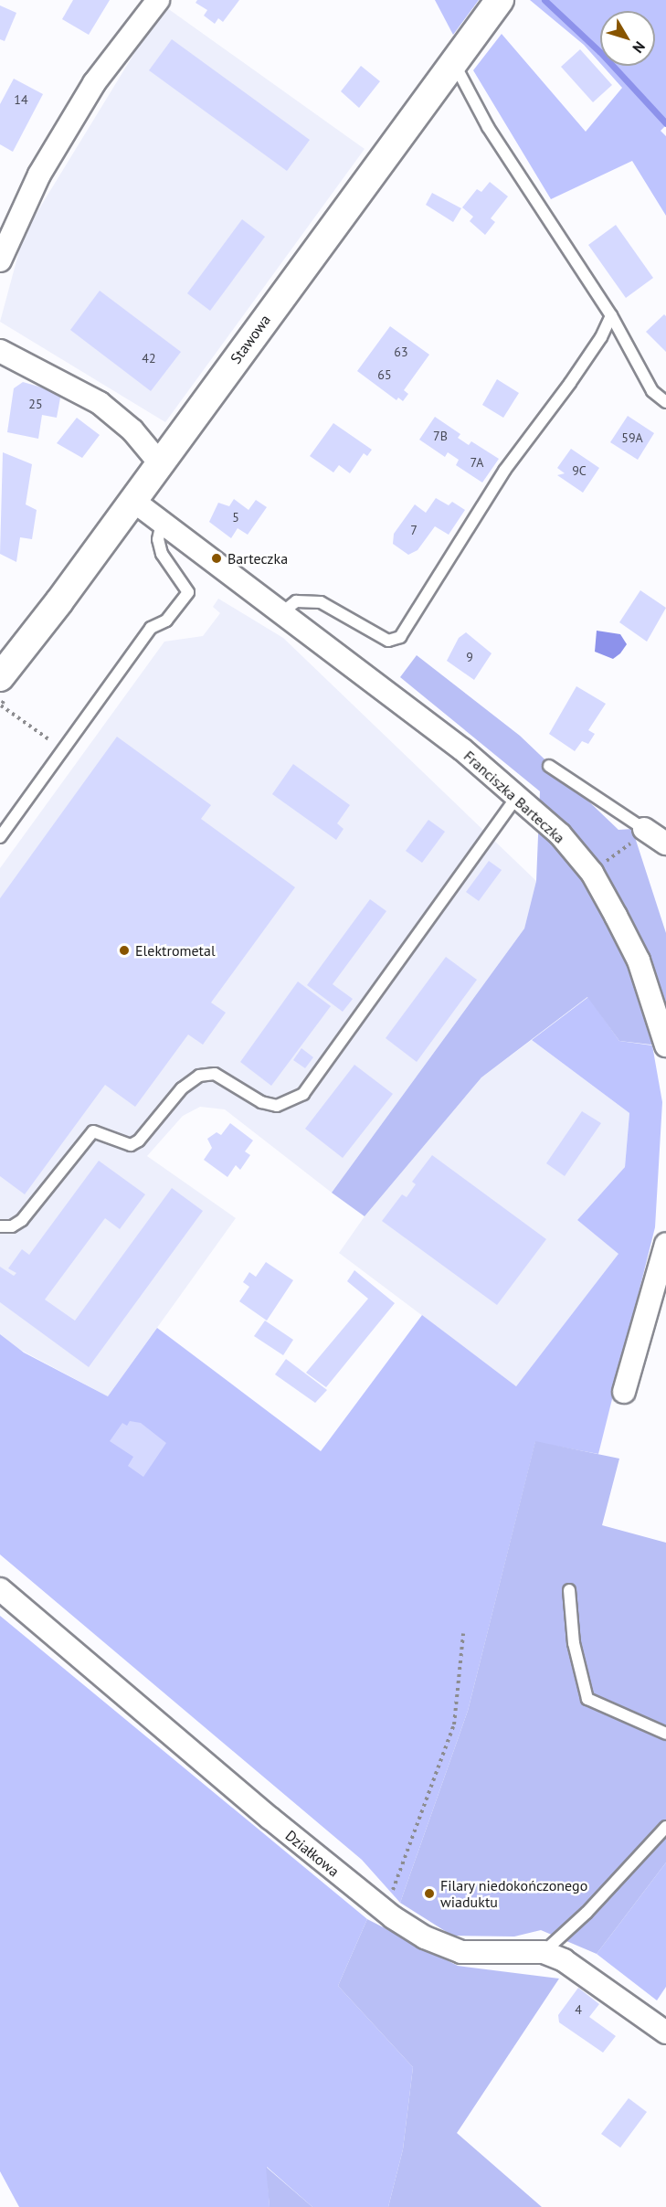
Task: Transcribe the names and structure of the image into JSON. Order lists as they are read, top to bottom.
{
  "streets": {
    "street": ["Stawowa", "Franciszka Barteczka", "Działkowa"]
  },
  "crossings": [
    ["Stawowa", "Franciszka Barteczka"]
  ],
  "places": ["Barteczka", "Elektrometal", "Filary niedokończonego wiaduktu"],
  "house_numbers": [
    "14",
    "63",
    "42",
    "65",
    "25",
    "7B",
    "59A",
    "7A",
    "9C",
    "5",
    "7",
    "9",
    "4"
  ],
  "north": "bottom right"
}
